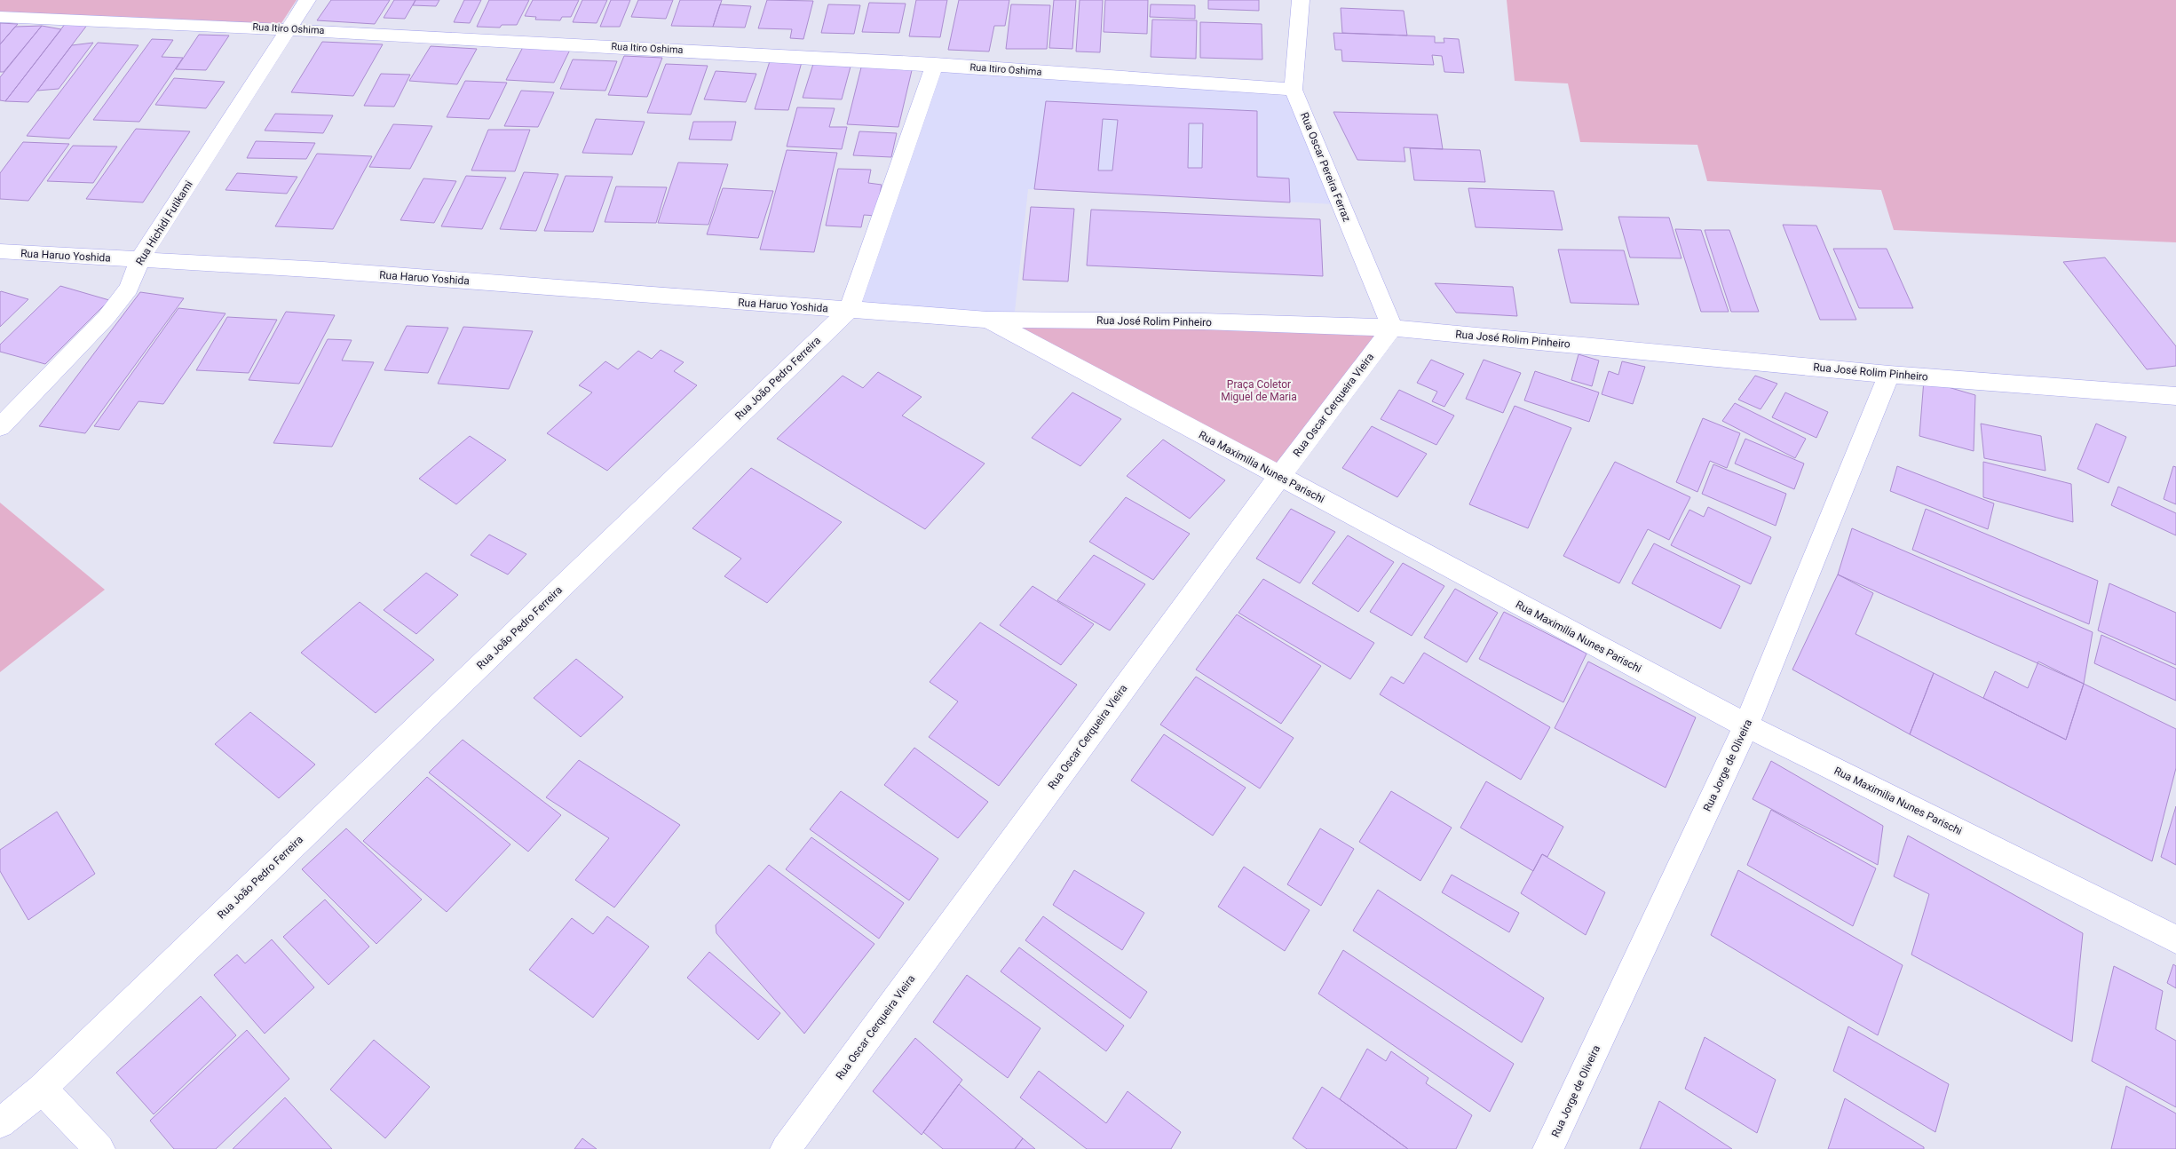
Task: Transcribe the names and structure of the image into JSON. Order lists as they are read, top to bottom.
{
  "streets": {
    "street": [
      "Rua Itiro Oshima",
      "Rua Oscar Pereira Ferraz",
      "Rua Hichidi Futikami",
      "Rua Haruo Yoshida",
      "Rua José Rolim Pinheiro",
      "Rua João Pedro Ferreira",
      "Rua Oscar Cerqueira Vieira",
      "Rua Maximilia Nunes Parischi",
      "Rua Jorge de Oliveira"
    ]
  },
  "crossings": [
    ["Rua Itiro Oshima", "Rua Oscar Pereira Ferraz"],
    ["Rua Itiro Oshima", "Rua Hichidi Futikami"],
    ["Rua Itiro Oshima", "Rua João Pedro Ferreira"],
    ["Rua Oscar Pereira Ferraz", "Rua José Rolim Pinheiro"],
    ["Rua Oscar Pereira Ferraz", "Rua Oscar Cerqueira Vieira"],
    ["Rua Hichidi Futikami", "Rua Haruo Yoshida"],
    ["Rua Haruo Yoshida", "Rua José Rolim Pinheiro"],
    ["Rua Haruo Yoshida", "Rua João Pedro Ferreira"],
    ["Rua José Rolim Pinheiro", "Rua João Pedro Ferreira"],
    ["Rua José Rolim Pinheiro", "Rua Oscar Cerqueira Vieira"],
    ["Rua José Rolim Pinheiro", "Rua Maximilia Nunes Parischi"],
    ["Rua José Rolim Pinheiro", "Rua Jorge de Oliveira"],
    ["Rua Oscar Cerqueira Vieira", "Rua Maximilia Nunes Parischi"],
    ["Rua Maximilia Nunes Parischi", "Rua Jorge de Oliveira"]
  ],
  "parks": ["Praça Coletor Miguel de Maria"]
}
